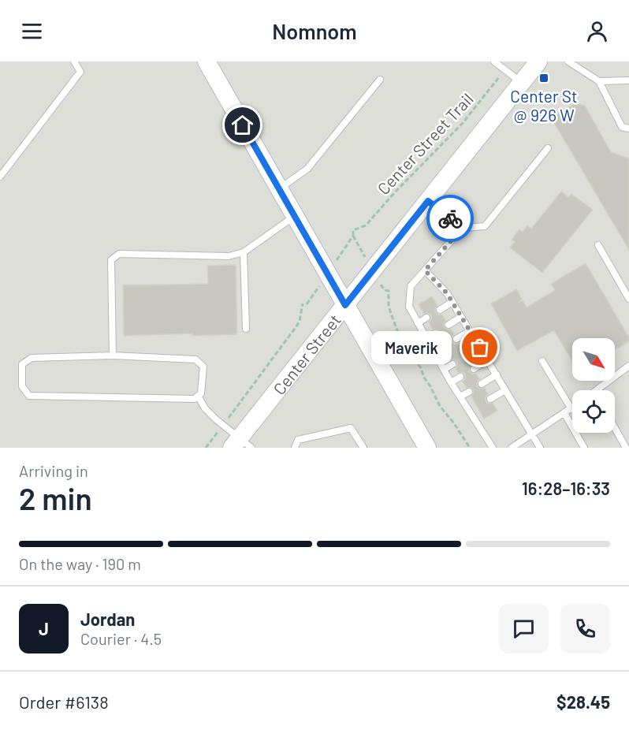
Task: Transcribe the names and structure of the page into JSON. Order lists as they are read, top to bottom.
{
  "streets": {
    "main road": ["Center Street"],
    "path": ["Center Street Trail"]
  },
  "places": {
    "transit": ["Center St @ 926 W"],
    "other": ["Maverik"]
  },
  "north": "bottom right",
  "page": {
    "header": "Nomnom",
    "bubble": "Maverik",
    "heading": ["2 min", "Arriving in", "16:28–16:33"],
    "panel": [
      "Jordan",
      "Courier · 4.5",
      "Order #6138",
      "$28.45"
    ],
    "bar": "On the way · 190 m",
    "round": "J"
  }
}
